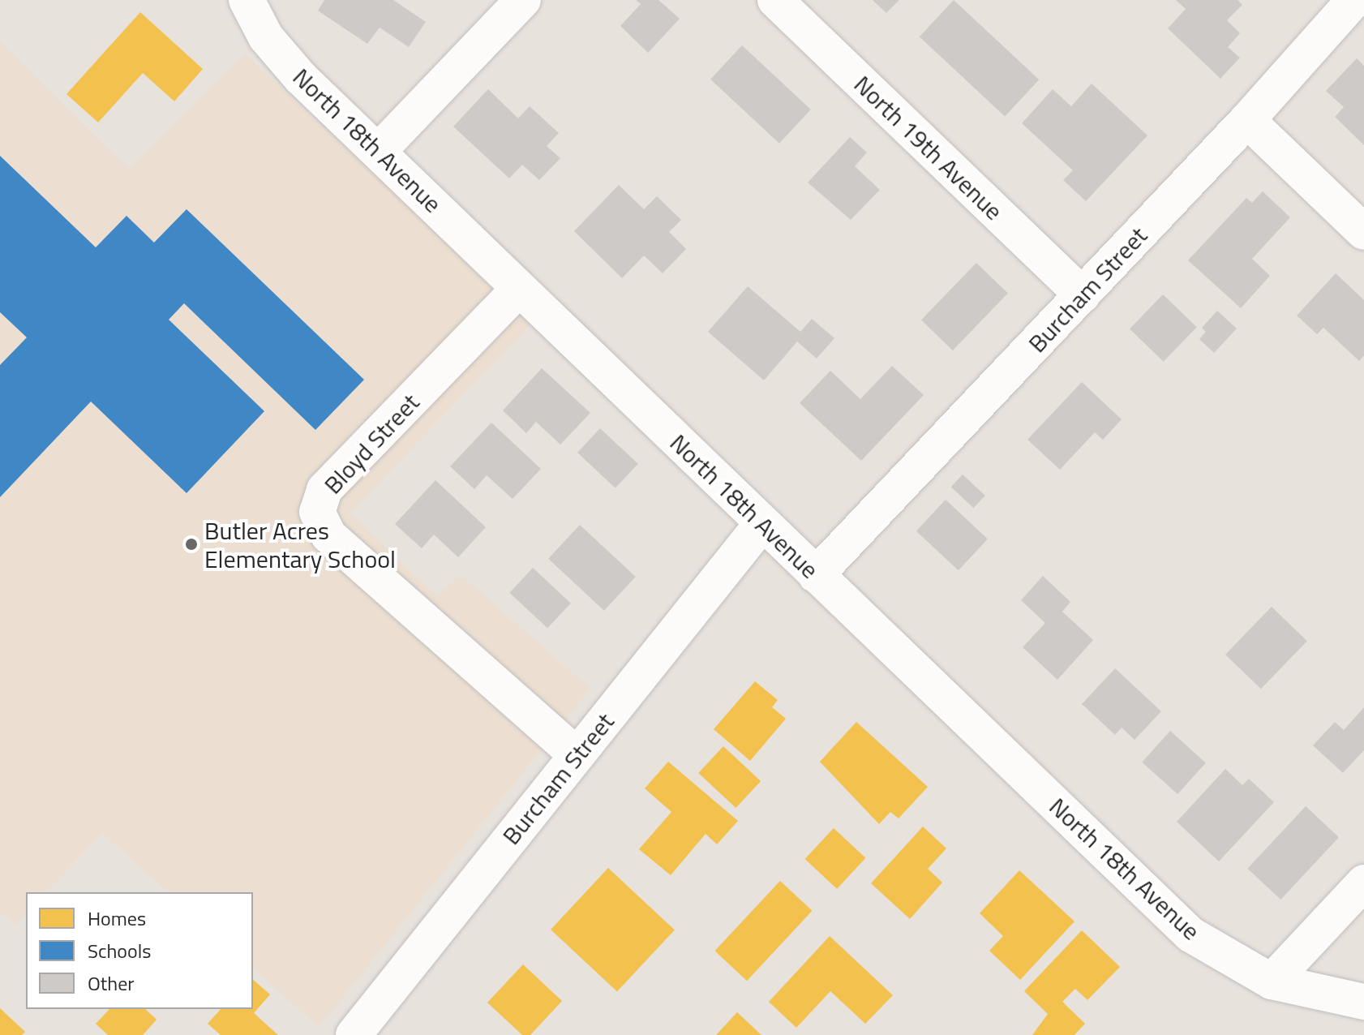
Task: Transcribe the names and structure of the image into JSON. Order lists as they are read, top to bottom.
{
  "streets": {
    "street": [
      "North 18th Avenue",
      "North 19th Avenue",
      "Burcham Street",
      "Bloyd Street"
    ]
  },
  "crossings": [
    ["North 18th Avenue", "Burcham Street"],
    ["North 18th Avenue", "Bloyd Street"],
    ["North 19th Avenue", "Burcham Street"],
    ["Burcham Street", "Bloyd Street"]
  ],
  "places": ["Butler Acres Elementary School"],
  "legend": ["Homes", "Schools", "Other"]
}
